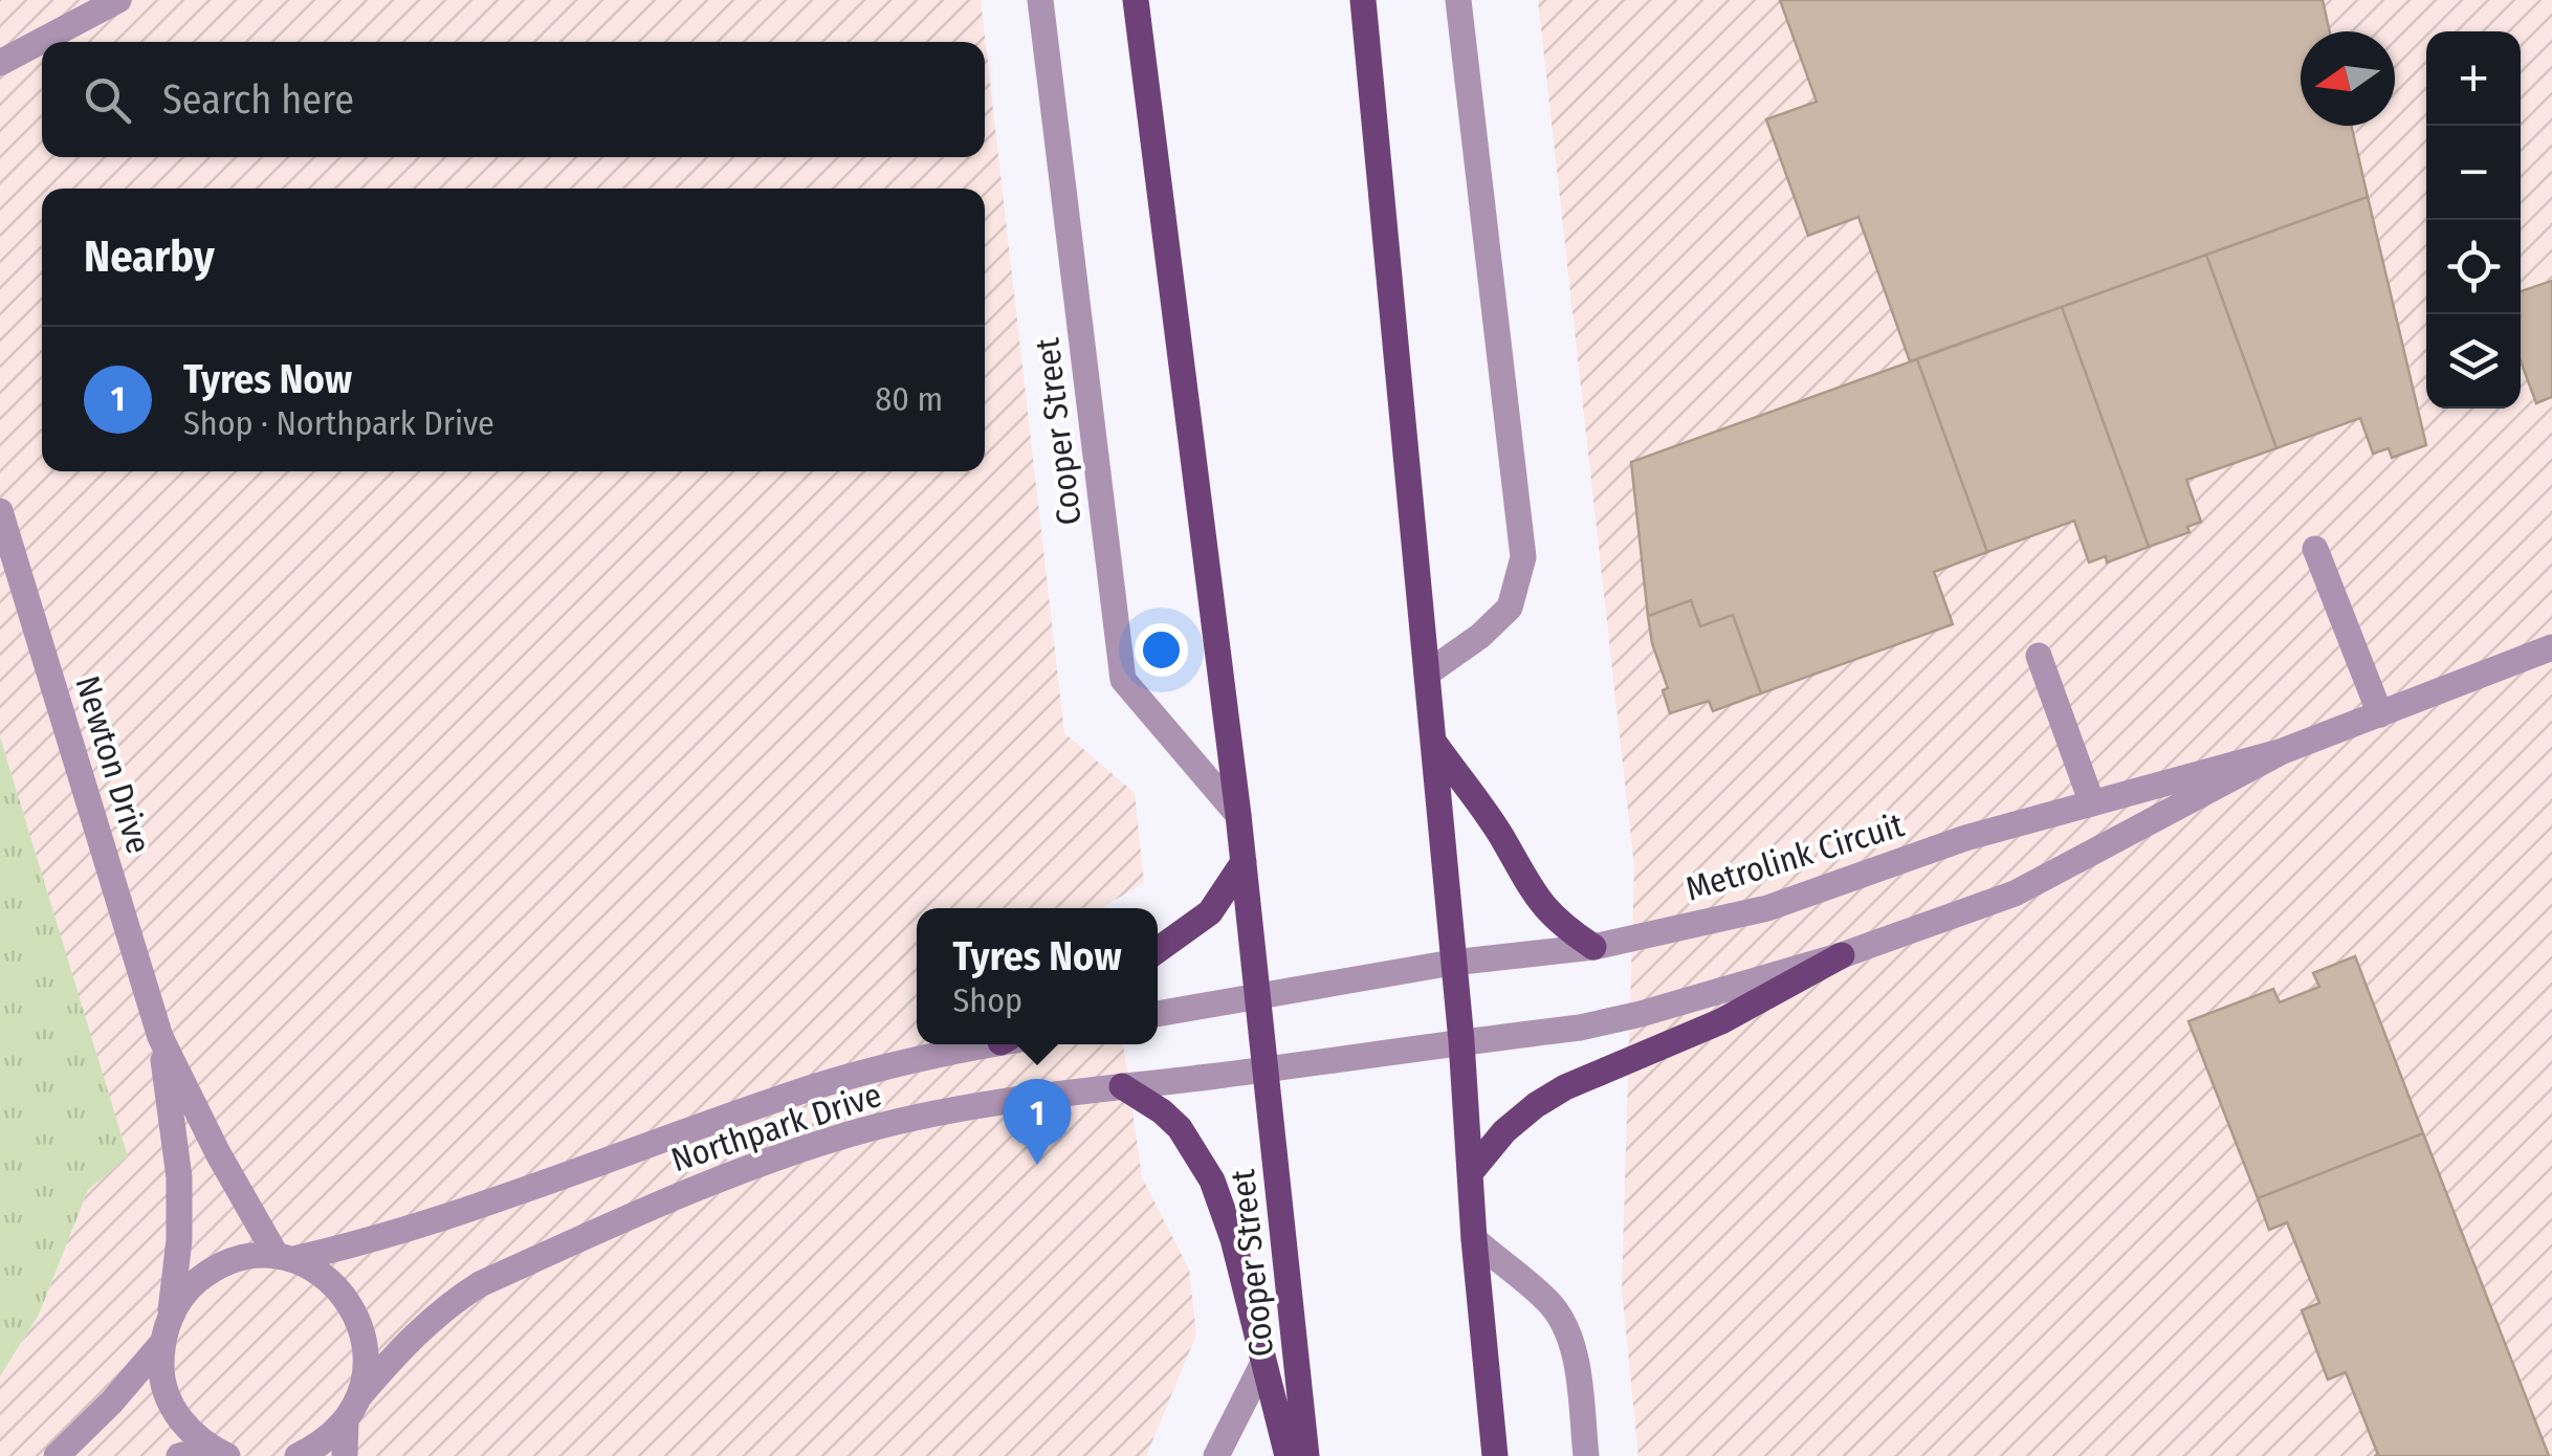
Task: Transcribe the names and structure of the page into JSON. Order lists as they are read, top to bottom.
{
  "streets": {
    "main road": ["Cooper Street"],
    "street": ["Newton Drive", "Metrolink Circuit", "Northpark Drive"]
  },
  "crossings": [
    ["Cooper Street", "Metrolink Circuit"],
    ["Cooper Street", "Northpark Drive"],
    ["Newton Drive", "Northpark Drive"],
    ["Metrolink Circuit", "Northpark Drive"]
  ],
  "north": "left",
  "page": {
    "map_buttons": ["+", "−"],
    "search": "Search here",
    "heading": "Nearby",
    "list": [
      {
        "mark": "1",
        "name": "Tyres Now",
        "note": "Shop · Northpark Drive",
        "value": "80 m"
      }
    ],
    "popup": ["Tyres Now", "Shop"],
    "pins": "1"
  }
}
